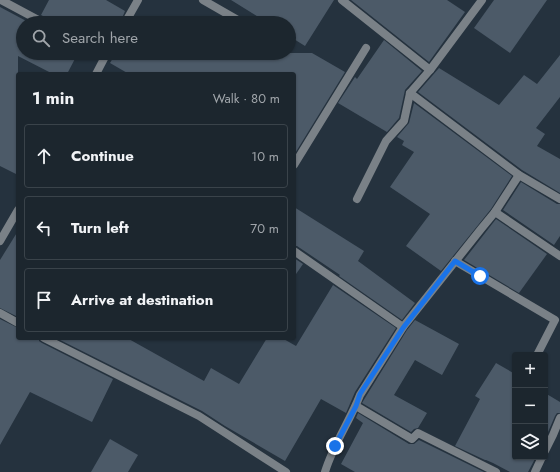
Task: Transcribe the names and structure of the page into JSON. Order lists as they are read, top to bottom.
{
  "page": {
    "search": "Search here",
    "heading": ["1 min", "Walk · 80 m"],
    "list": [
      ["Continue", "10 m"],
      ["Turn left", "70 m"],
      "Arrive at destination"
    ],
    "map_buttons": ["+", "−"]
  }
}
